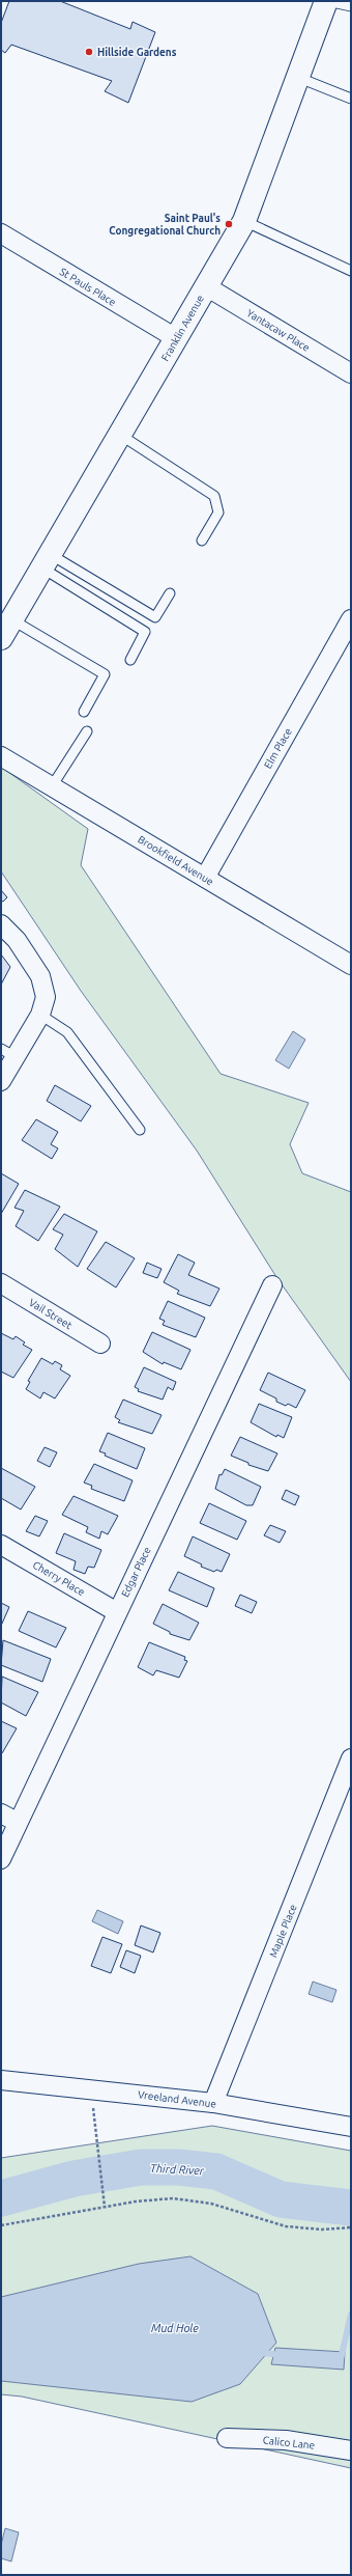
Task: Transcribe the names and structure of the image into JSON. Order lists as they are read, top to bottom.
{
  "streets": {
    "main road": ["Franklin Avenue"],
    "street": [
      "St Pauls Place",
      "Yantacaw Place",
      "Elm Place",
      "Brookfield Avenue",
      "Vail Street",
      "Edgar Place",
      "Cherry Place",
      "Maple Place",
      "Vreeland Avenue",
      "Calico Lane"
    ]
  },
  "crossings": [
    ["St Pauls Place", "Franklin Avenue"],
    ["Franklin Avenue", "Yantacaw Place"],
    ["Elm Place", "Brookfield Avenue"],
    ["Edgar Place", "Cherry Place"],
    ["Maple Place", "Vreeland Avenue"]
  ],
  "water": ["Third River", "Mud Hole"],
  "places": ["Hillside Gardens", "Saint Paul's Congregational Church"]
}
